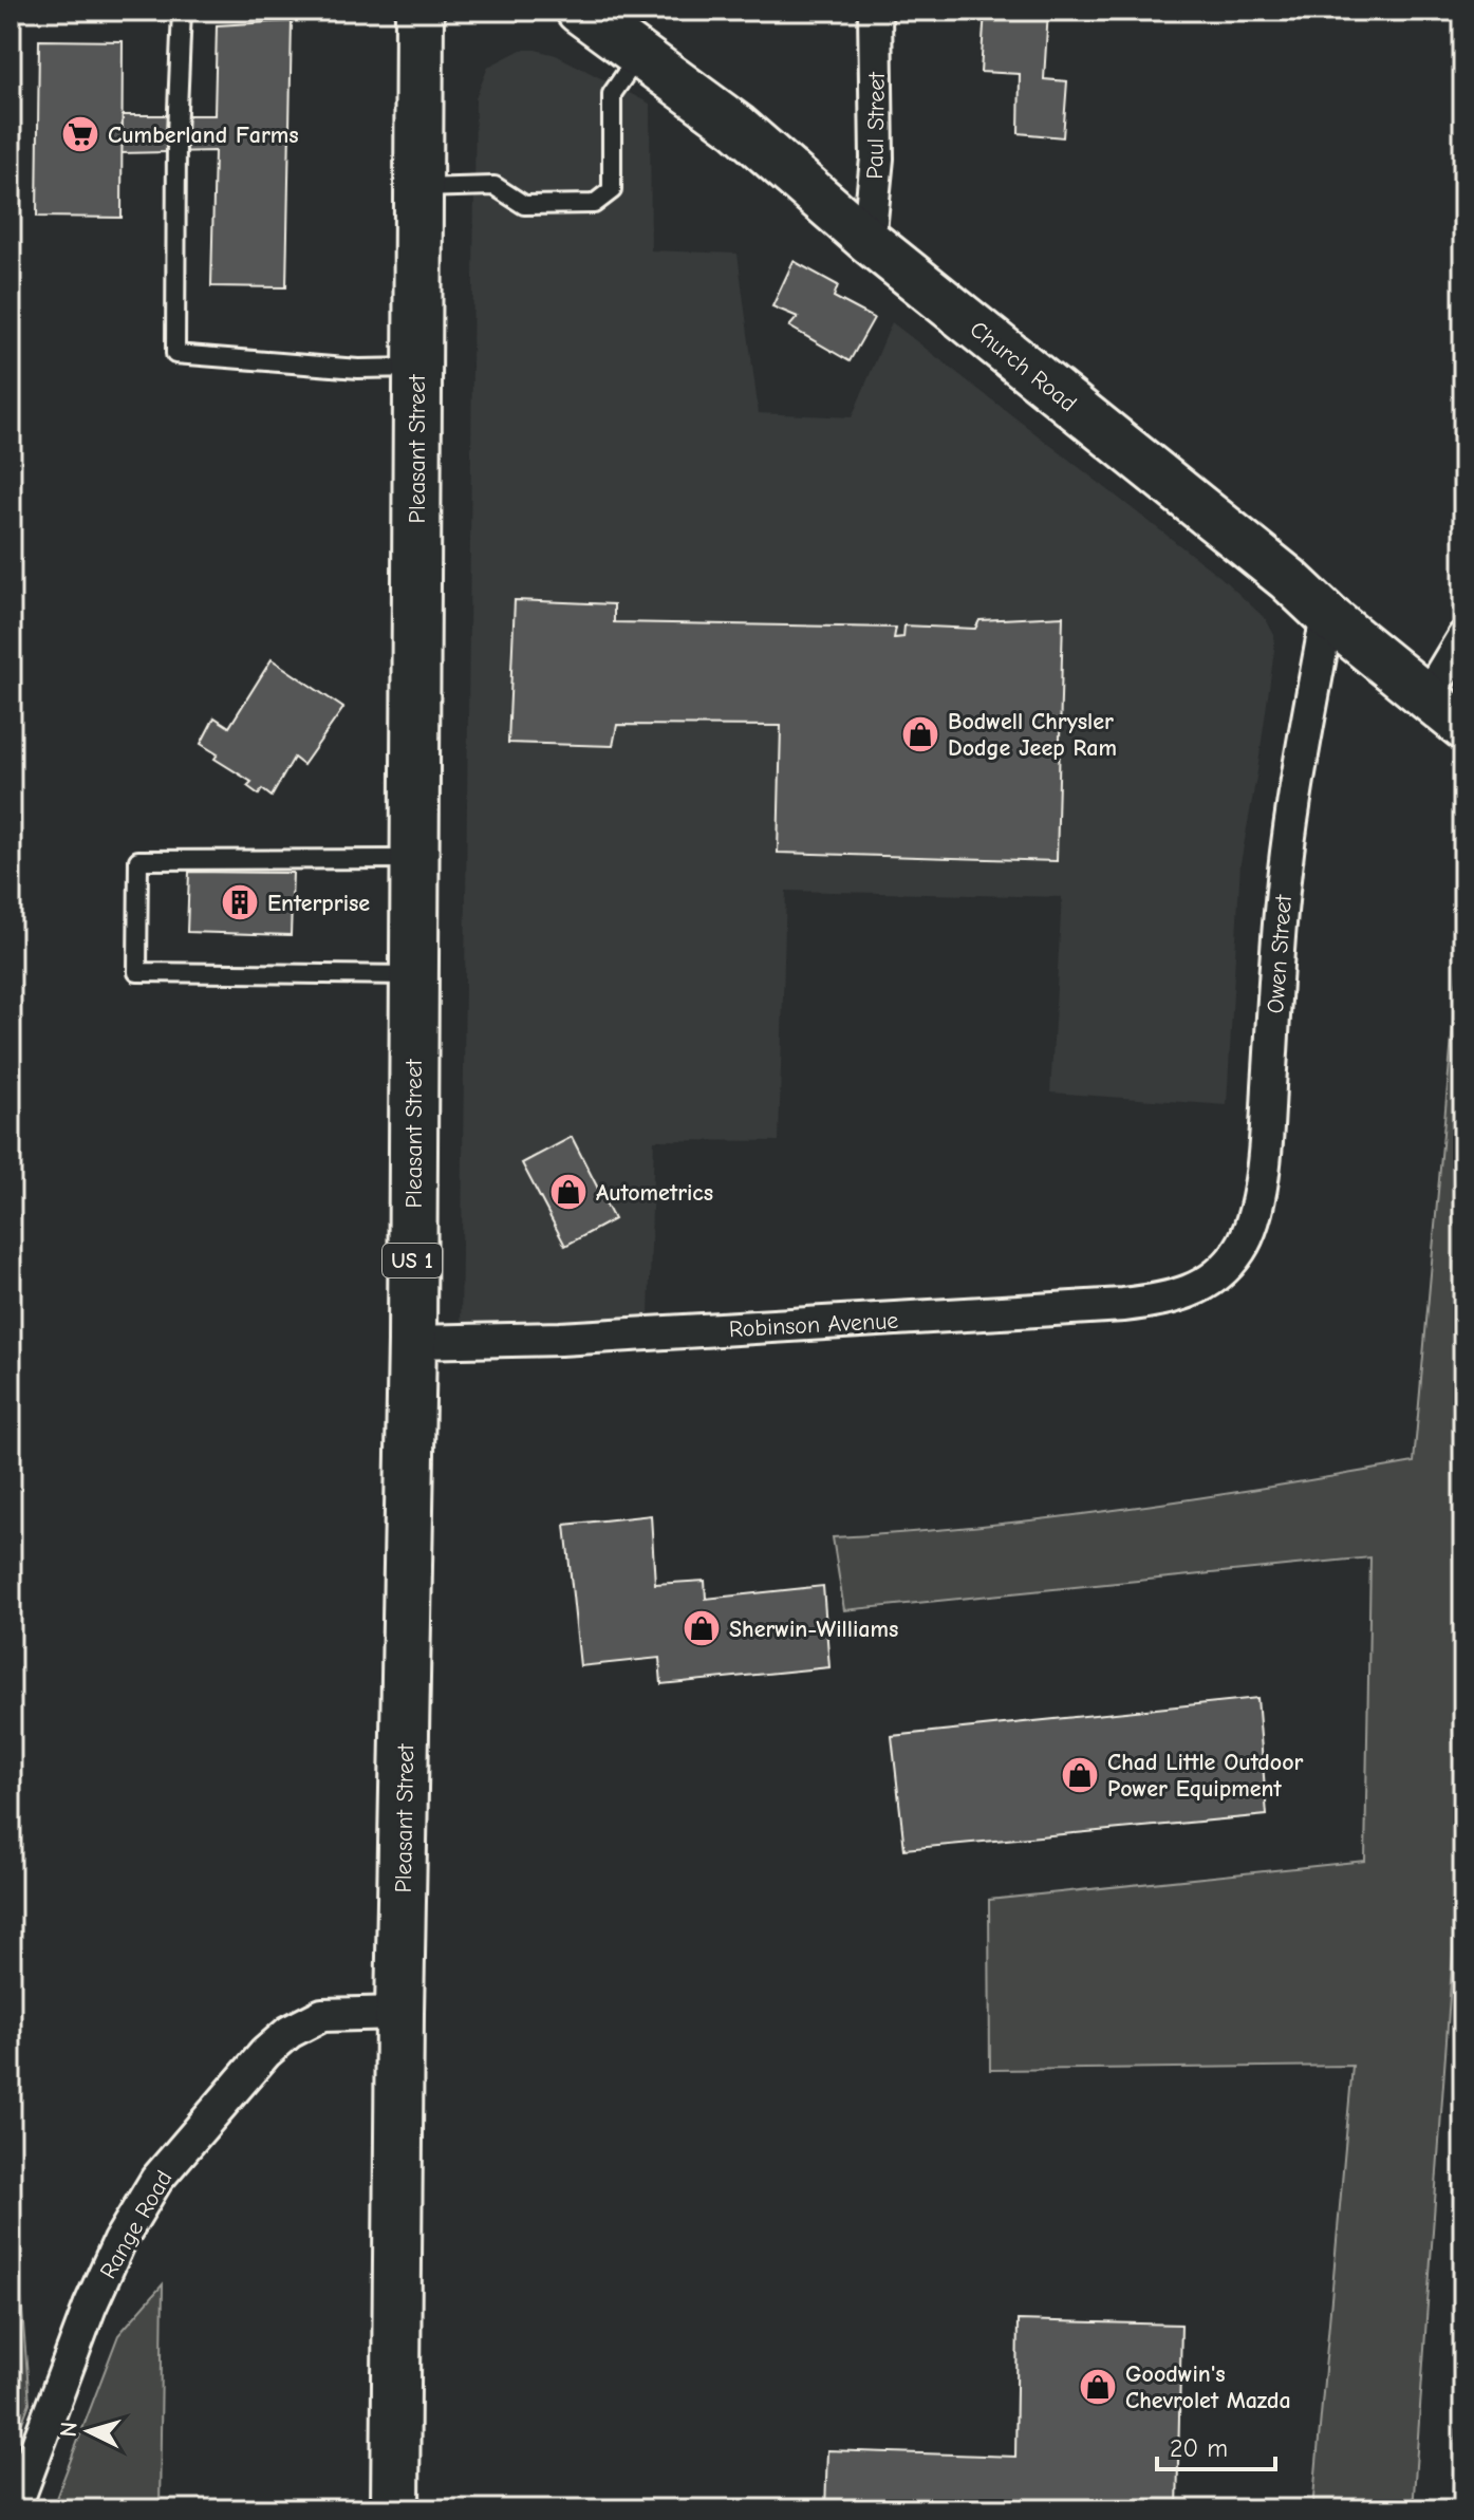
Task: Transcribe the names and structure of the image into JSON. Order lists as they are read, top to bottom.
{
  "streets": {
    "highway": ["Pleasant Street", "US 1"],
    "street": [
      "Paul Street",
      "Church Road",
      "Owen Street",
      "Robinson Avenue",
      "Range Road"
    ]
  },
  "crossings": [
    ["Paul Street", "Church Road"],
    ["Church Road", "Owen Street"],
    ["Pleasant Street", "Robinson Avenue"],
    ["Pleasant Street", "Range Road"],
    ["Owen Street", "Robinson Avenue"]
  ],
  "places": {
    "supermarket": ["Cumberland Farms"],
    "shop": [
      "Bodwell Chrysler Dodge Jeep Ram",
      "Autometrics",
      "Sherwin-Williams",
      "Chad Little Outdoor Power Equipment",
      "Goodwin's Chevrolet Mazda"
    ],
    "building": ["Enterprise"]
  },
  "scale_bar": "20 m",
  "north": "left"
}
